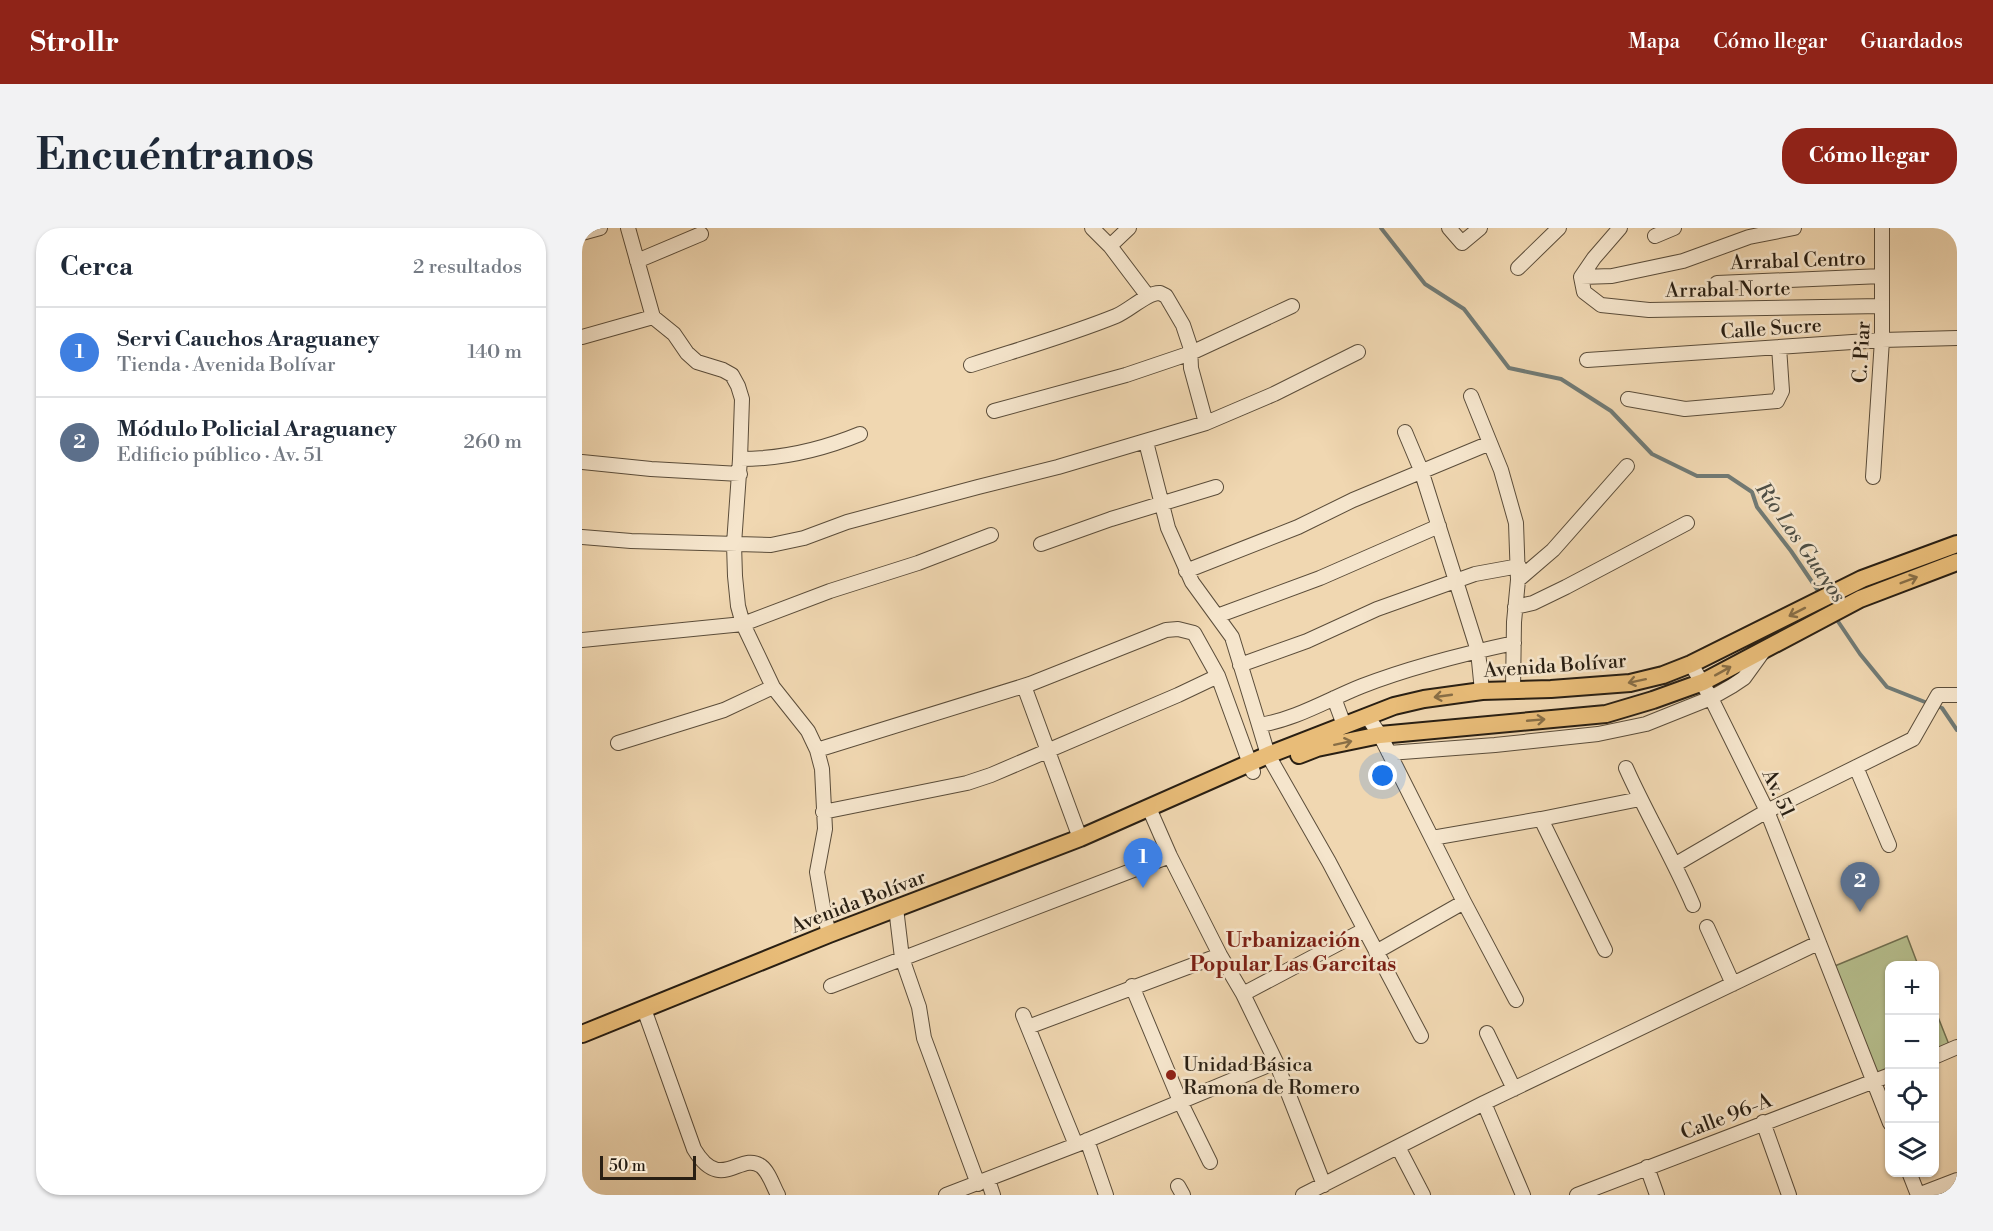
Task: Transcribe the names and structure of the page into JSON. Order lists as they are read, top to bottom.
{
  "streets": {
    "main road": ["Avenida Bolívar"],
    "street": [
      "Arrabal Centro",
      "Arrabal Norte",
      "Calle Sucre",
      "C. Piar",
      "Av. 51",
      "Calle 96-A"
    ]
  },
  "crossings": [
    ["Arrabal Centro", "C. Piar"],
    ["Arrabal Norte", "C. Piar"],
    ["Calle Sucre", "C. Piar"],
    ["Avenida Bolívar", "Av. 51"],
    ["Av. 51", "Calle 96-A"]
  ],
  "districts": ["Urbanización Popular Las Garcitas"],
  "water": ["Río Los Guayos"],
  "places": ["Unidad Básica Ramona de Romero"],
  "scale_bar": "50 m",
  "page": {
    "header": "Strollr",
    "nav": ["Mapa", "Cómo llegar", "Guardados"],
    "buttons": "Cómo llegar",
    "title": "Encuéntranos",
    "heading": ["Cerca", "2 resultados"],
    "list": [
      {
        "mark": "1",
        "name": "Servi Cauchos Araguaney",
        "note": "Tienda · Avenida Bolívar",
        "value": "140 m"
      },
      {
        "mark": "2",
        "name": "Módulo Policial Araguaney",
        "note": "Edificio público · Av. 51",
        "value": "260 m"
      }
    ],
    "pins": ["1", "2"],
    "map_buttons": ["+", "−"],
    "scale": "50 m"
  }
}
